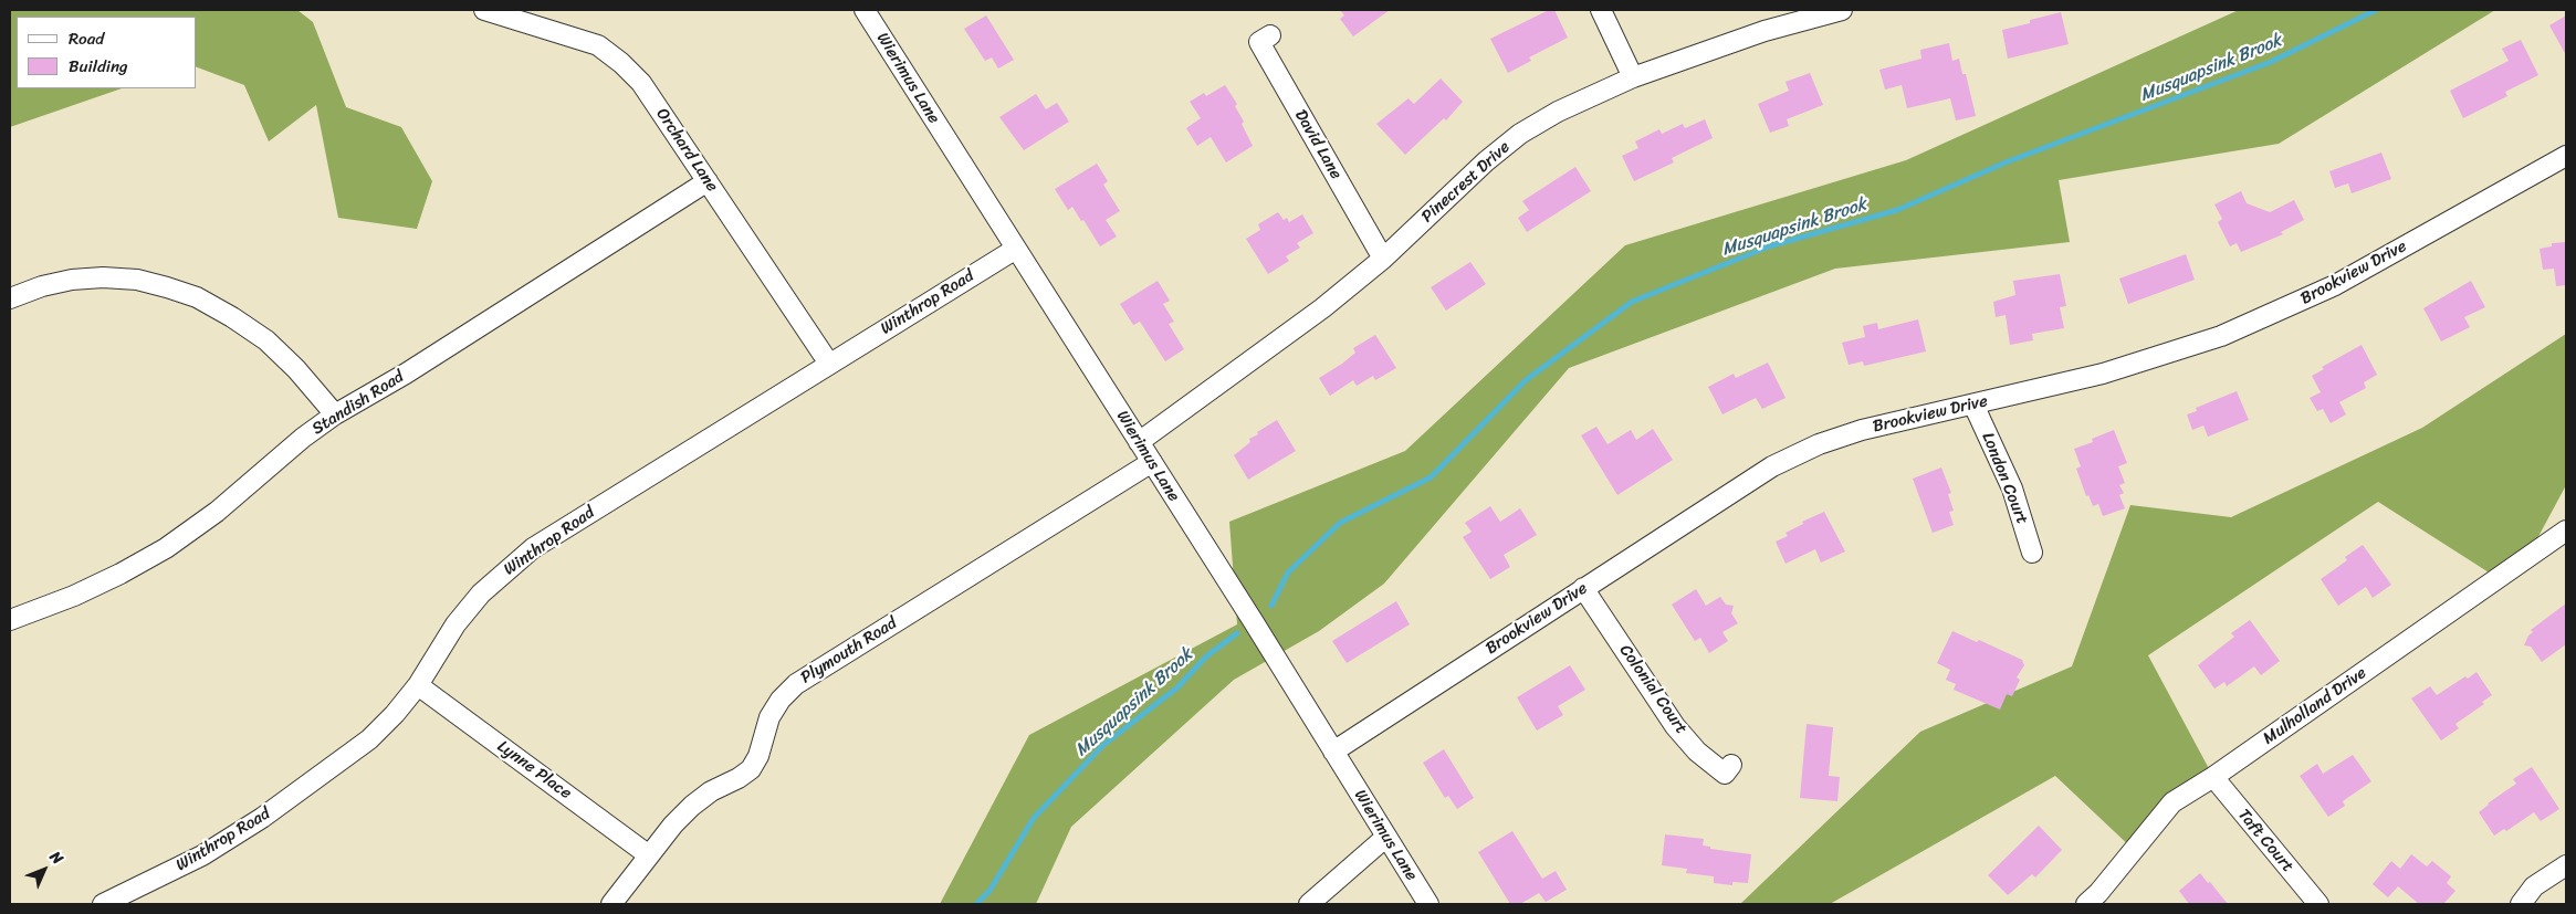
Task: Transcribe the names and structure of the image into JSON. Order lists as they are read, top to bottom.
{
  "streets": {
    "street": [
      "Wierimus Lane",
      "David Lane",
      "Orchard Lane",
      "Pinecrest Drive",
      "Brookview Drive",
      "Winthrop Road",
      "Standish Road",
      "London Court",
      "Plymouth Road",
      "Colonial Court",
      "Mulholland Drive",
      "Lynne Place",
      "Taft Court"
    ]
  },
  "crossings": [
    ["Wierimus Lane", "Pinecrest Drive"],
    ["Wierimus Lane", "Brookview Drive"],
    ["Wierimus Lane", "Winthrop Road"],
    ["Wierimus Lane", "Plymouth Road"],
    ["David Lane", "Pinecrest Drive"],
    ["Orchard Lane", "Winthrop Road"],
    ["Orchard Lane", "Standish Road"],
    ["Brookview Drive", "London Court"],
    ["Brookview Drive", "Colonial Court"],
    ["Winthrop Road", "Lynne Place"],
    ["Plymouth Road", "Lynne Place"],
    ["Mulholland Drive", "Taft Court"]
  ],
  "water": ["Musquapsink Brook"],
  "legend": ["Road", "Building"],
  "north": "top right"
}
